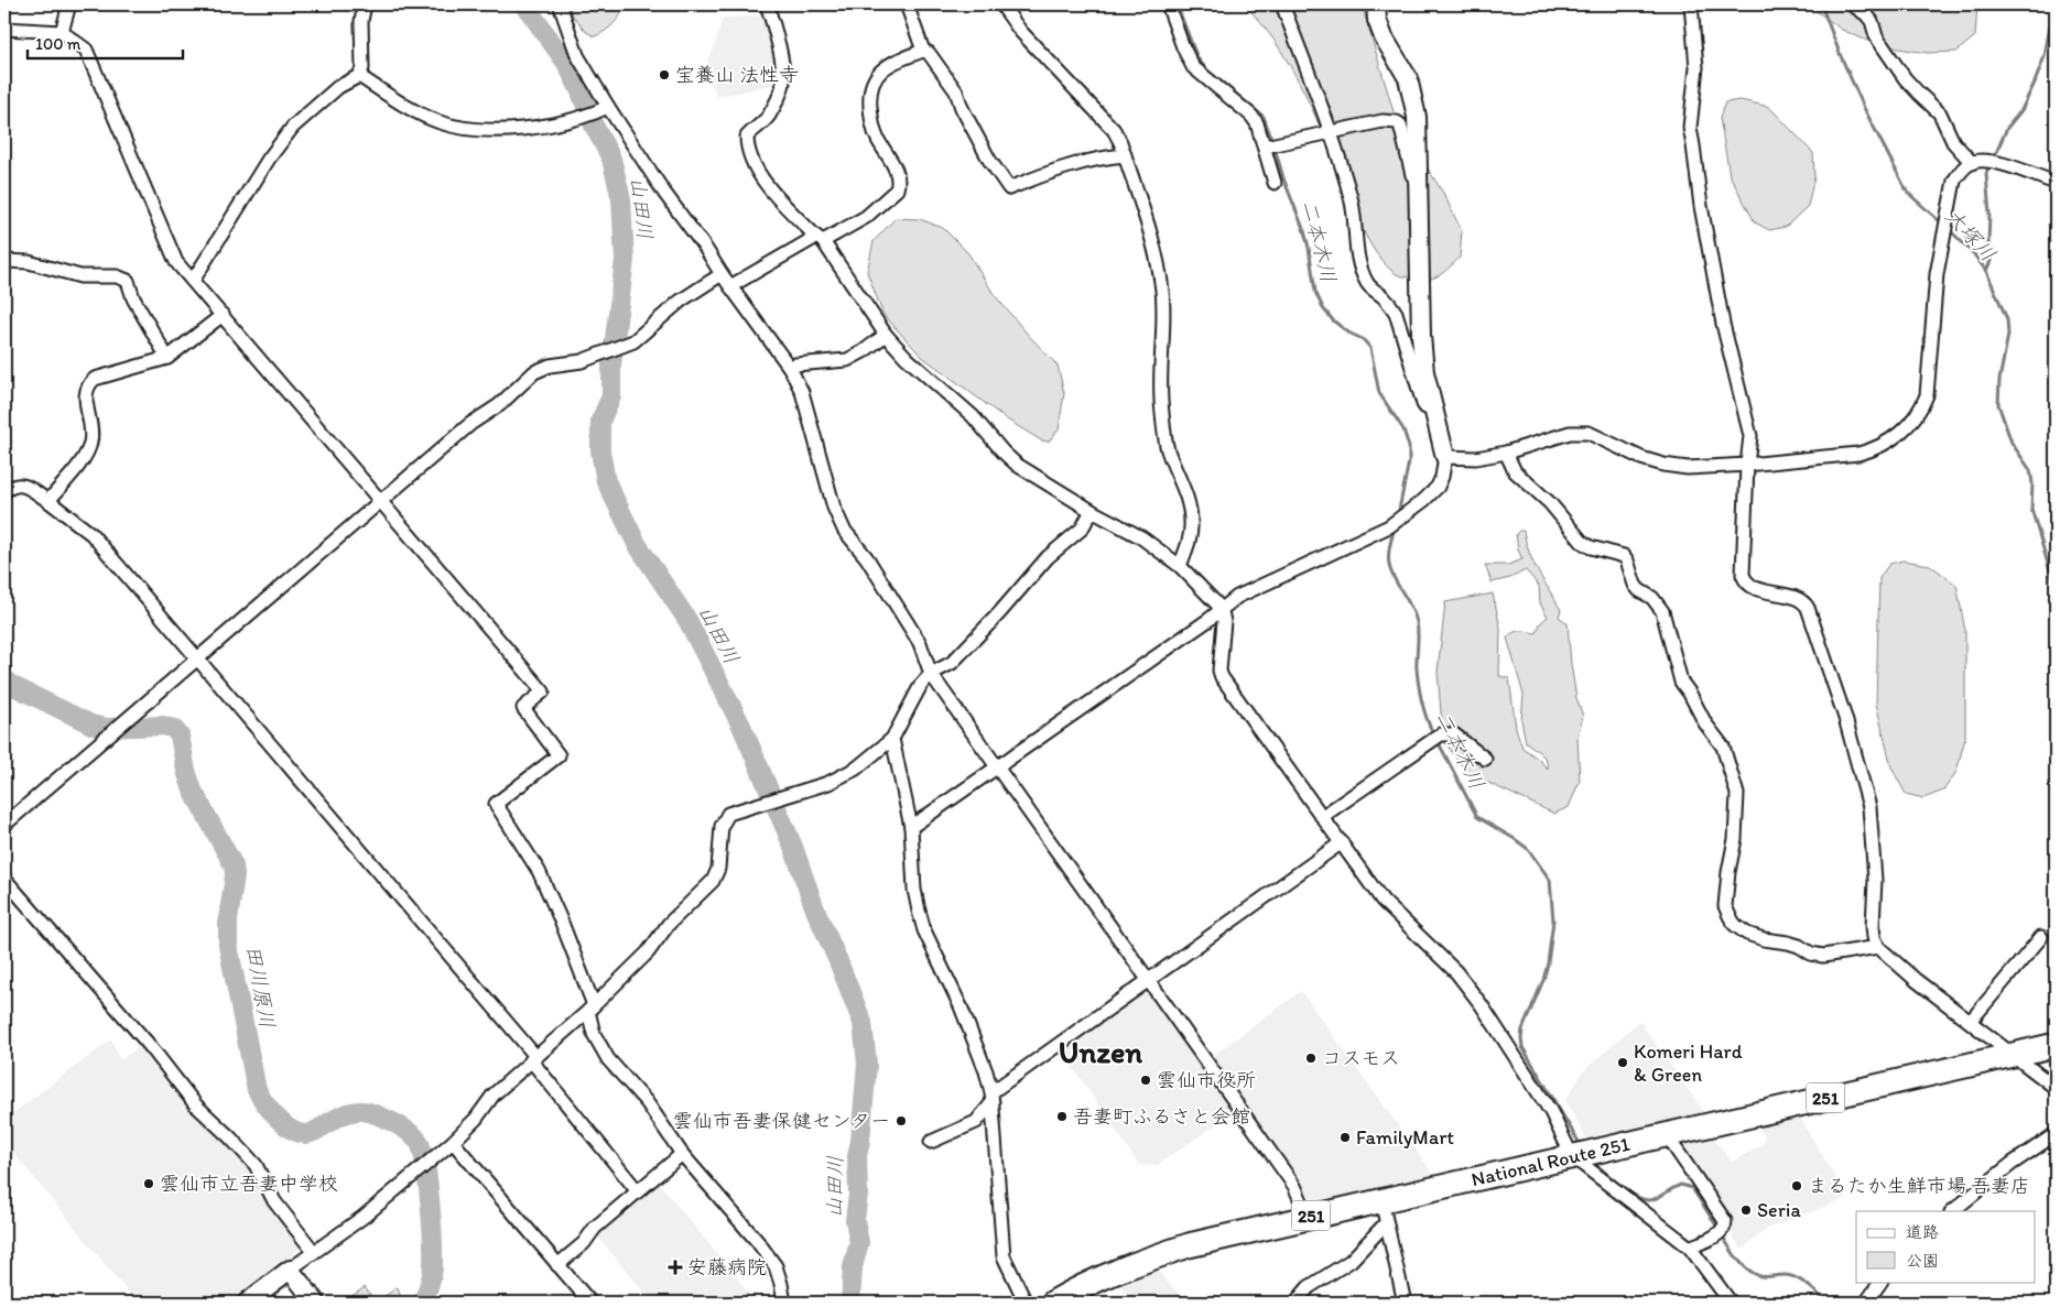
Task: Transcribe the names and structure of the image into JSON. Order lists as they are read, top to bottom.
{
  "streets": {
    "highway": ["251", "National Route 251"]
  },
  "districts": ["Unzen"],
  "water": [
    "山田川",
    "大塚川",
    "二本木川",
    "田川原川"
  ],
  "places": {
    "other": [
      "宝養山 法性寺",
      "コスモス",
      "Komeri Hard & Green",
      "雲仙市役所",
      "吾妻町ふるさと会館",
      "雲仙市吾妻保健センター",
      "FamilyMart",
      "雲仙市立吾妻中学校",
      "まるたか生鮮市場 吾妻店",
      "Seria"
    ],
    "health": ["安藤病院"]
  },
  "legend": ["道路", "公園"],
  "scale_bar": "100 m"
}
